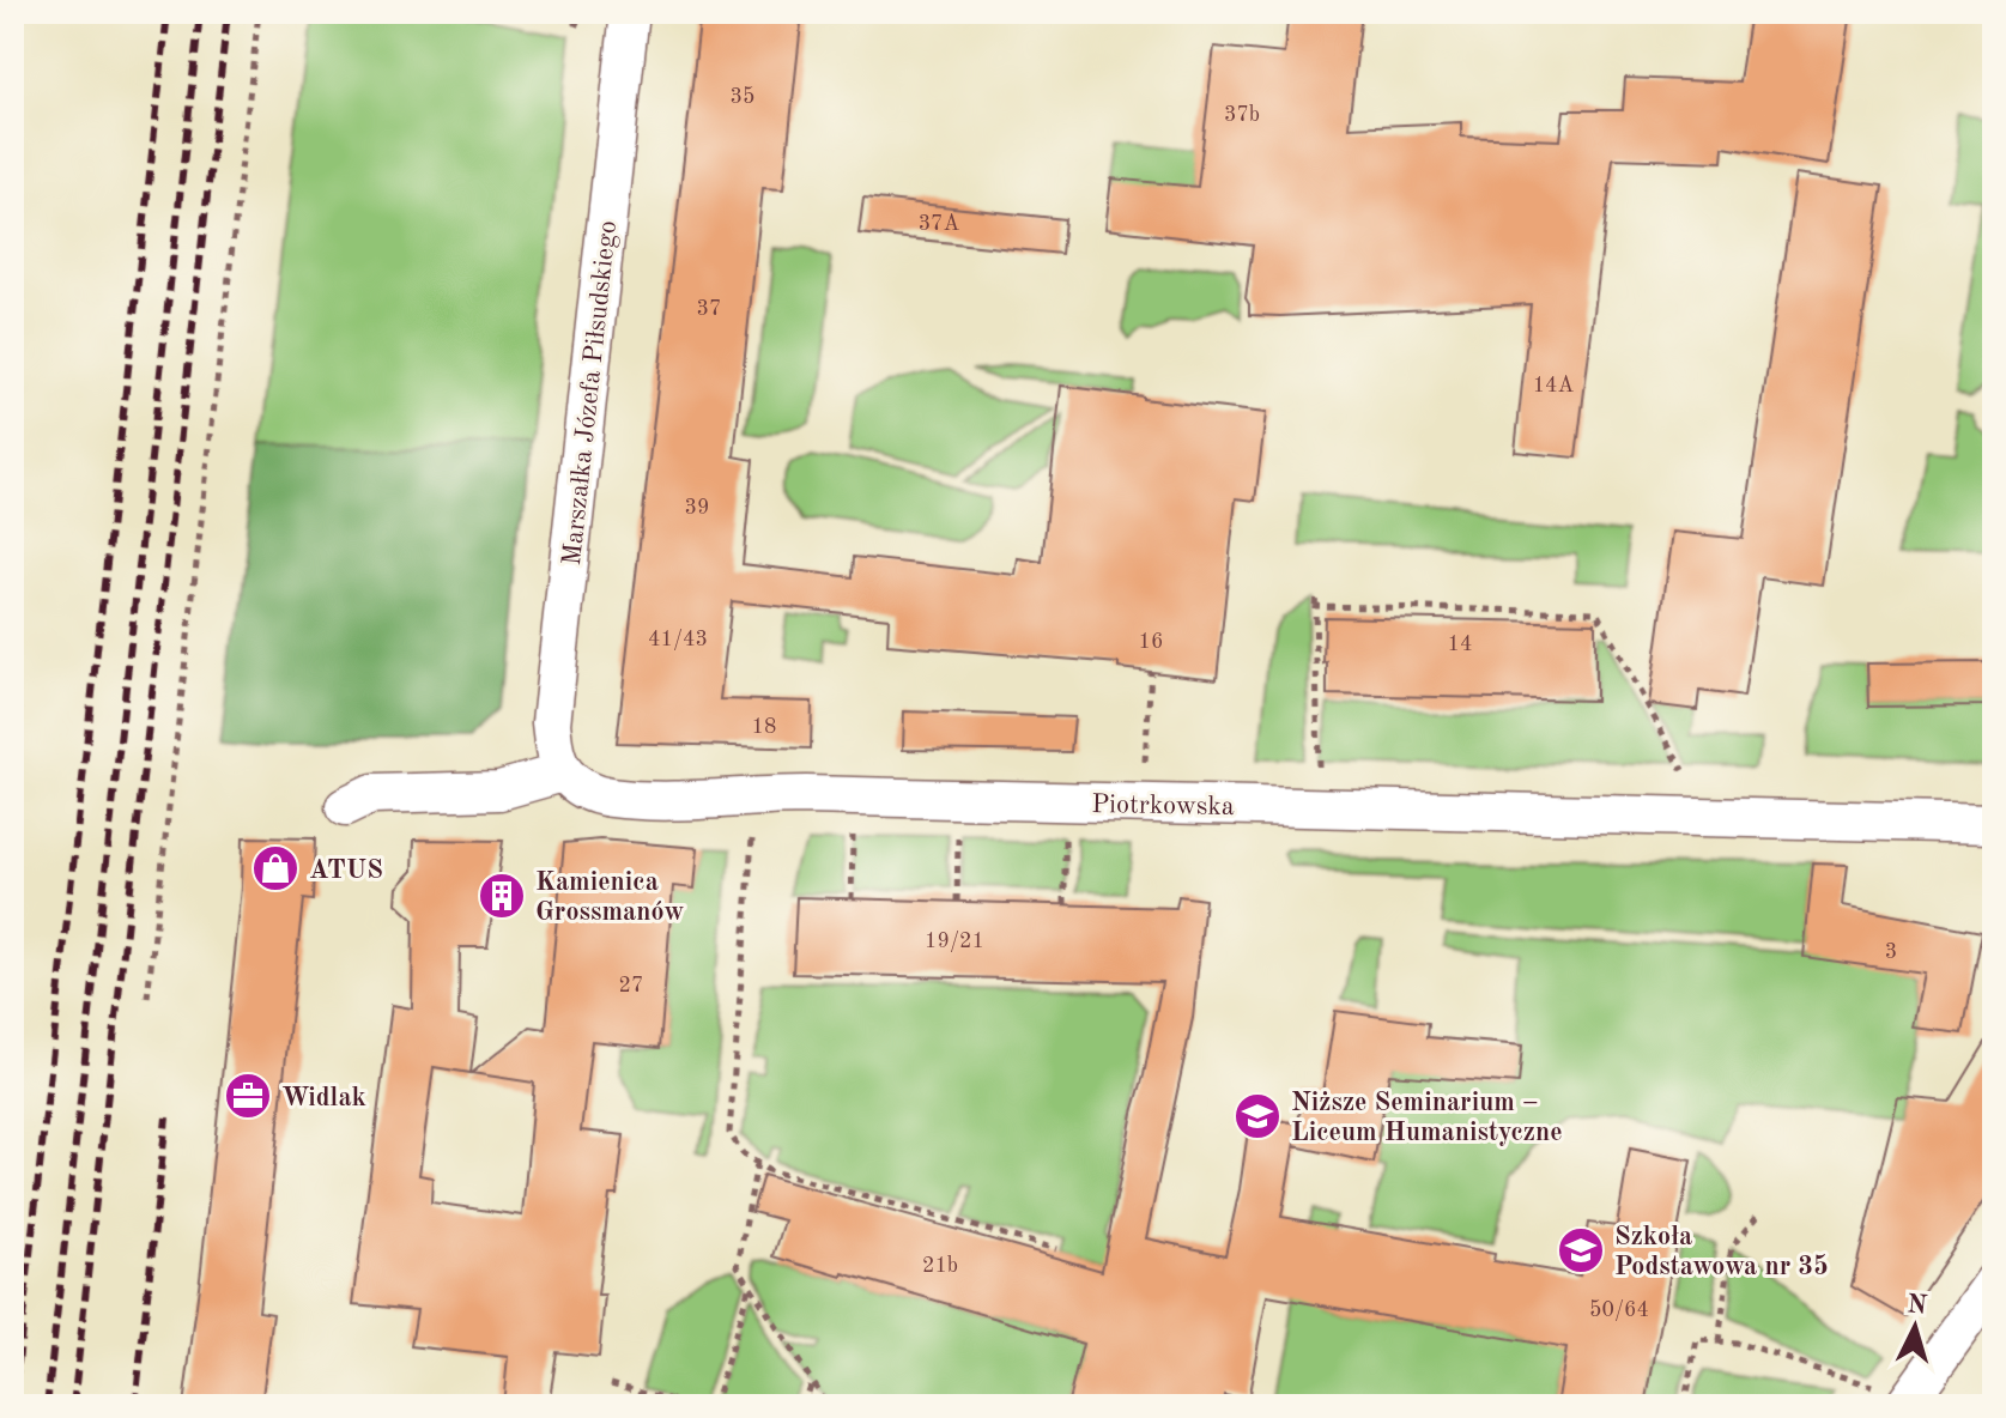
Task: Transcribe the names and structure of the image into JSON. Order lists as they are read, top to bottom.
{
  "streets": {
    "street": ["Marszałka Józefa Piłsudskiego", "Piotrkowska"]
  },
  "crossings": [
    ["Marszałka Józefa Piłsudskiego", "Piotrkowska"]
  ],
  "places": {
    "shop": ["ATUS"],
    "building": ["Kamienica Grossmanów"],
    "office": ["Widlak"],
    "school or university": ["Niższe Seminarium – Liceum Humanistyczne", "Szkoła Podstawowa nr 35"]
  },
  "house_numbers": [
    "35",
    "37b",
    "37A",
    "37",
    "14A",
    "39",
    "41/43",
    "16",
    "14",
    "18",
    "19/21",
    "3",
    "27",
    "21b",
    "50/64"
  ],
  "north": "top"
}
